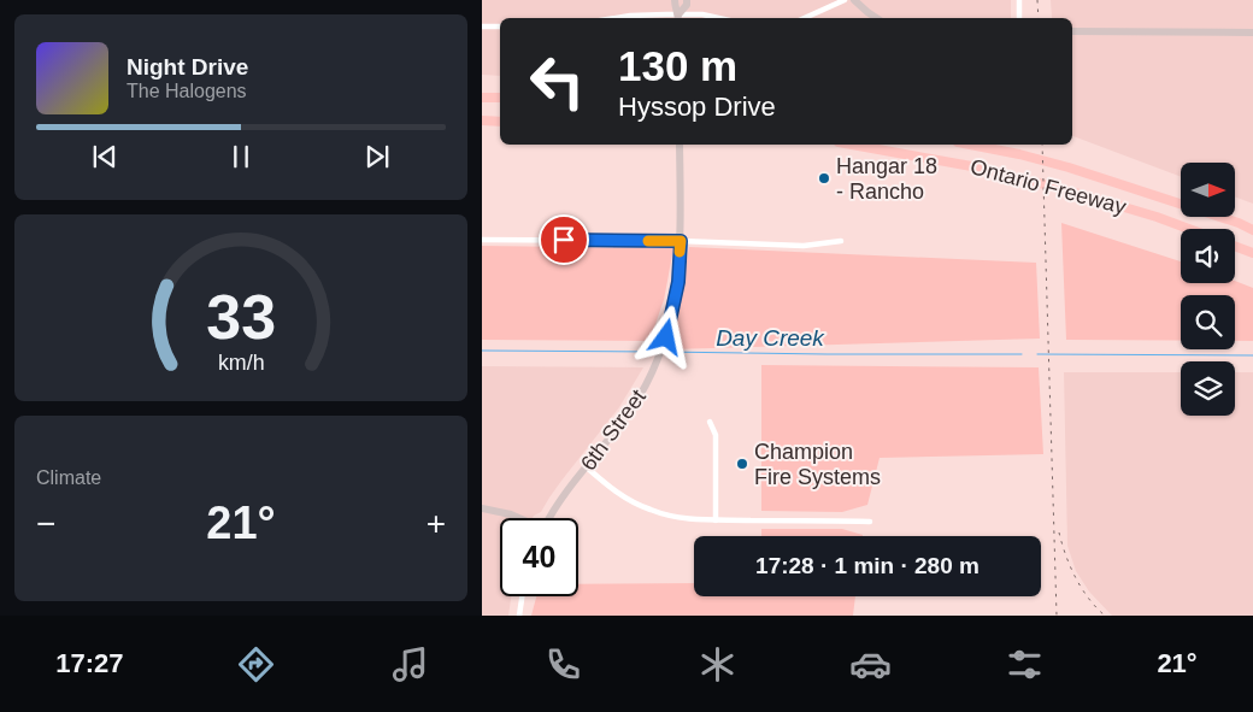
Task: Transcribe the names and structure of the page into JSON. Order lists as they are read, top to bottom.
{
  "streets": {
    "highway": ["Ontario Freeway"],
    "street": ["6th Street"]
  },
  "water": ["Day Creek"],
  "places": ["Hangar 18 - Rancho", "Champion Fire Systems"],
  "north": "right",
  "page": {
    "turn": ["130 m", "Hyssop Drive"],
    "song": ["Night Drive", "The Halogens"],
    "tile": "Climate",
    "heat": ["−", "21°", "+"],
    "limit": "40",
    "trip": "17:28 · 1 min · 280 m",
    "tabs": ["17:27", "21°"],
    "gauge": ["33", "km/h"]
  }
}
